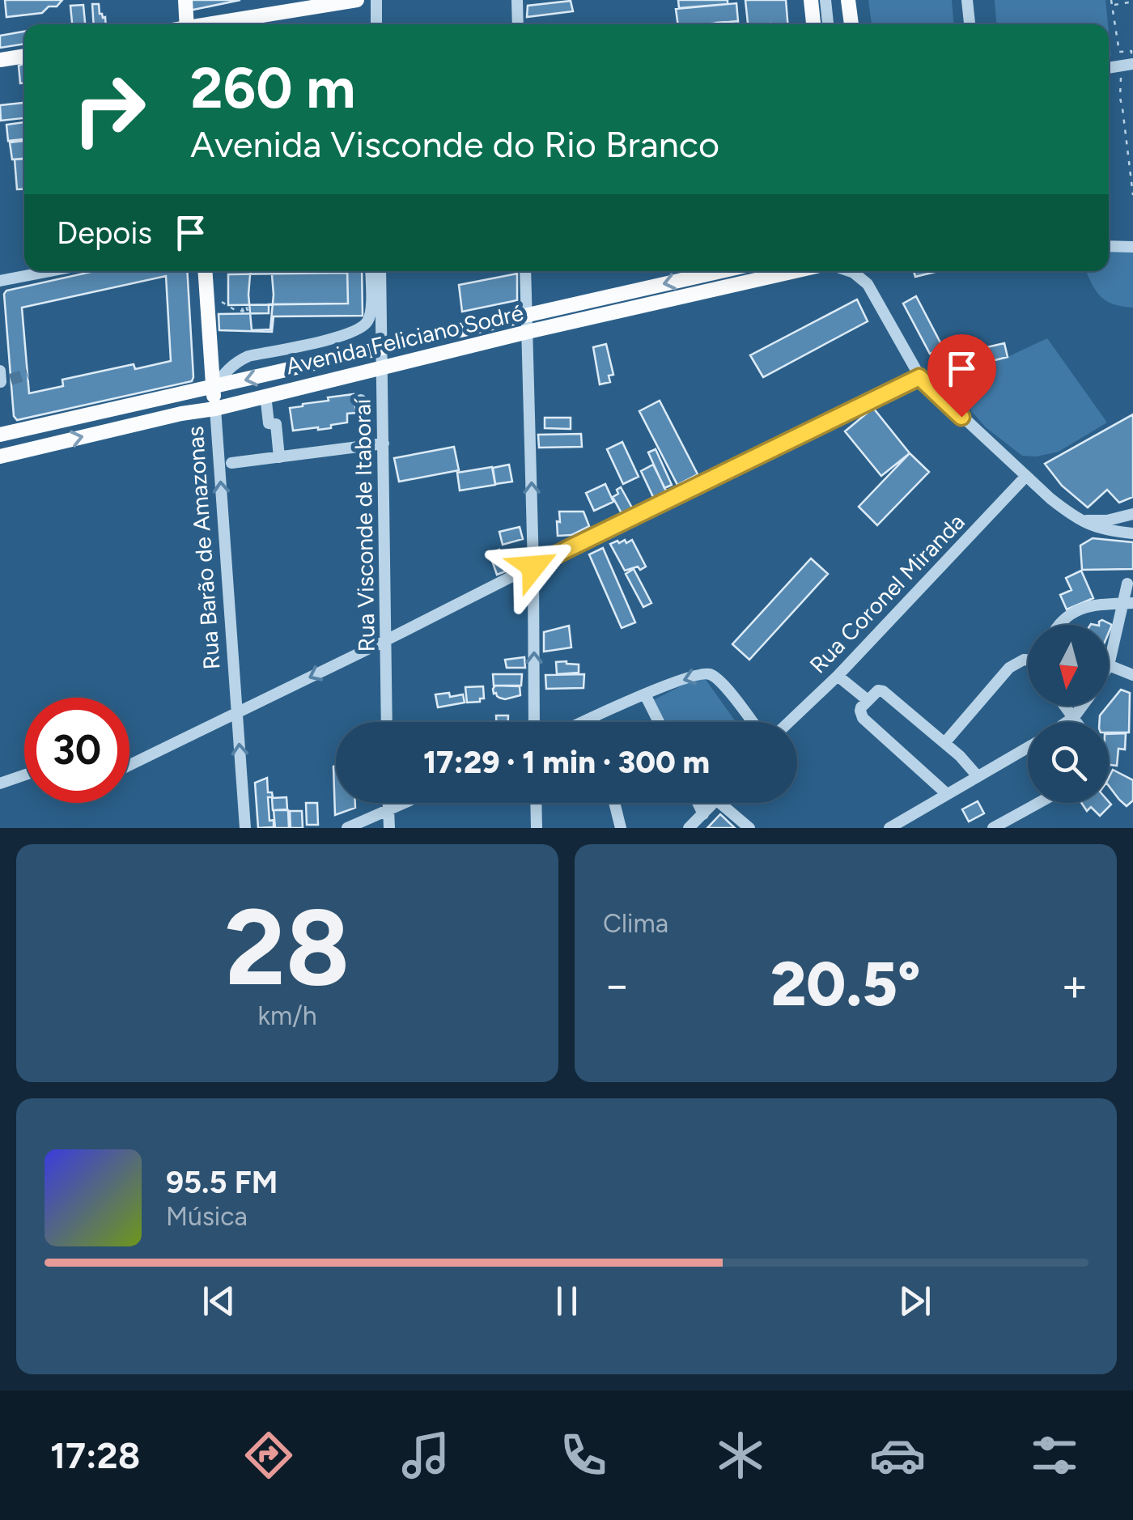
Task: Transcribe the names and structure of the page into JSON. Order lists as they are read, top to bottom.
{
  "streets": {
    "main road": ["Avenida Feliciano Sodré", "Rua Barão de Amazonas"],
    "street": ["Rua Visconde de Itaboraí", "Rua Coronel Miranda"]
  },
  "crossings": [
    ["Avenida Feliciano Sodré", "Rua Visconde de Itaboraí"],
    ["Avenida Feliciano Sodré", "Rua Barão de Amazonas"]
  ],
  "one_way": ["Rua Barão de Amazonas"],
  "north": "bottom",
  "page": {
    "turn": ["260 m", "Avenida Visconde do Rio Branco"],
    "then": "Depois",
    "limit": "30",
    "trip": "17:29 · 1 min · 300 m",
    "tile": [
      ["28", "km/h"],
      "Clima"
    ],
    "heat": ["−", "20.5°", "+"],
    "song": ["95.5 FM", "Música"],
    "tabs": "17:28"
  }
}
